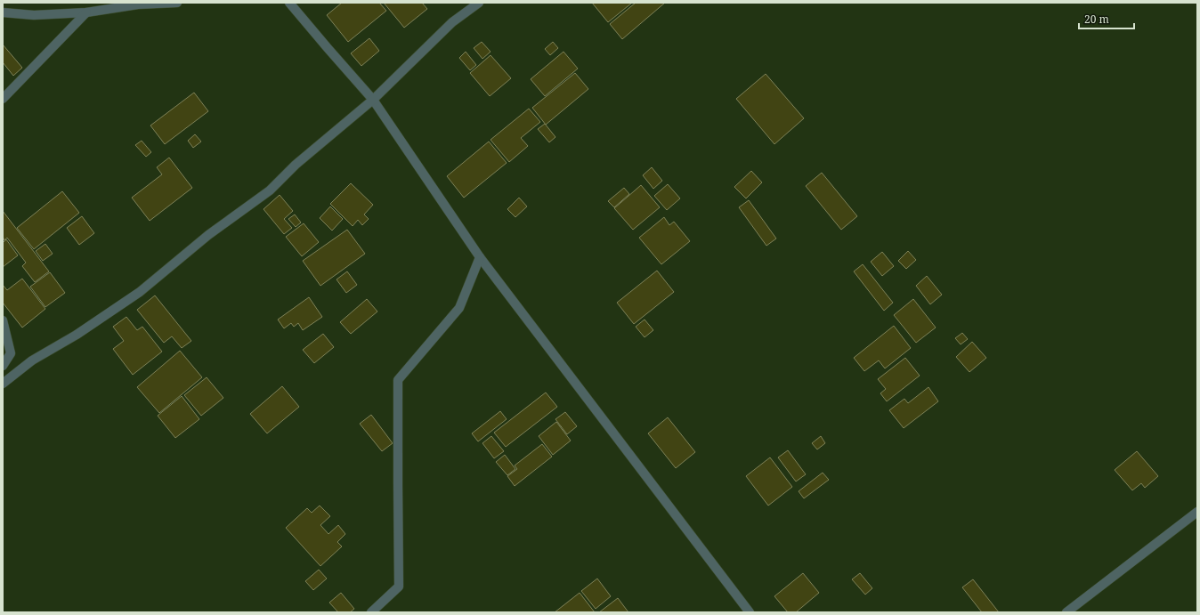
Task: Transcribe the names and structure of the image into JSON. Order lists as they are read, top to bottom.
{
  "scale_bar": "20 m"
}
